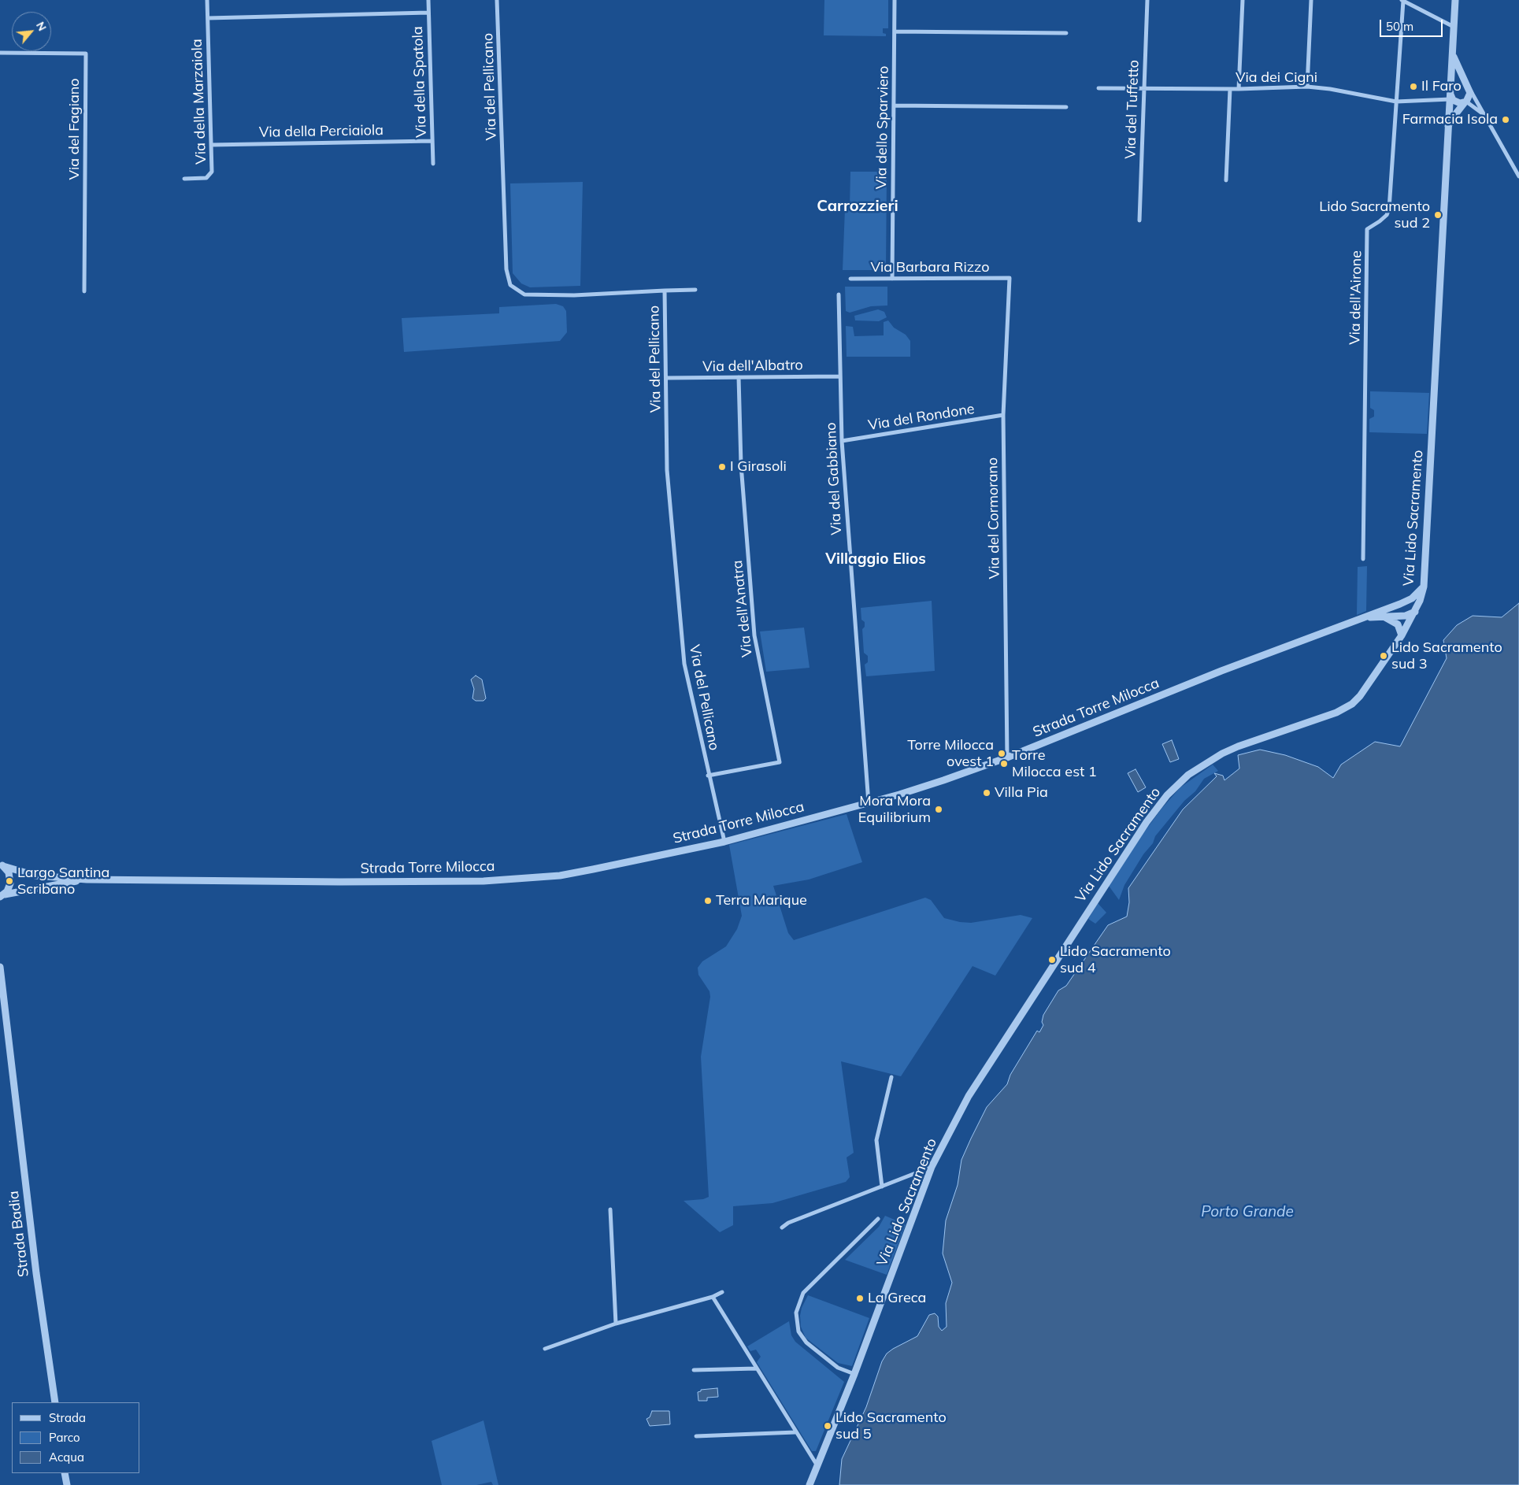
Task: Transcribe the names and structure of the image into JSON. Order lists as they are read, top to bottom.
{
  "streets": {
    "street": [
      "Via dei Cigni",
      "Via della Spatola",
      "Via del Pellicano",
      "Via della Marzaiola",
      "Via del Tuffetto",
      "Via dello Sparviero",
      "Via del Fagiano",
      "Via della Perciaiola",
      "Via Barbara Rizzo",
      "Via dell'Airone",
      "Via dell'Albatro",
      "Via del Rondone",
      "Via del Gabbiano",
      "Via del Cormorano",
      "Via Lido Sacramento",
      "Via dell'Anatra",
      "Strada Torre Milocca",
      "Strada Badia"
    ]
  },
  "crossings": [
    ["Via dei Cigni", "Via del Tuffetto"],
    ["Via dei Cigni", "Via dell'Airone"],
    ["Via dei Cigni", "Via Lido Sacramento"],
    ["Via della Spatola", "Via della Perciaiola"],
    ["Via del Pellicano", "Via dell'Albatro"],
    ["Via del Pellicano", "Via dell'Anatra"],
    ["Via del Pellicano", "Strada Torre Milocca"],
    ["Via della Marzaiola", "Via della Perciaiola"],
    ["Via dello Sparviero", "Via Barbara Rizzo"],
    ["Via Barbara Rizzo", "Via del Cormorano"],
    ["Via dell'Albatro", "Via del Gabbiano"],
    ["Via dell'Albatro", "Via dell'Anatra"],
    ["Via del Rondone", "Via del Gabbiano"],
    ["Via del Rondone", "Via del Cormorano"],
    ["Via del Gabbiano", "Strada Torre Milocca"],
    ["Via del Cormorano", "Strada Torre Milocca"],
    ["Via Lido Sacramento", "Strada Torre Milocca"]
  ],
  "districts": ["Carrozzieri", "Villaggio Elios"],
  "water": ["Porto Grande"],
  "places": [
    "Il Faro",
    "Farmacia Isola",
    "Lido Sacramento sud 2",
    "I Girasoli",
    "Lido Sacramento sud 3",
    "Torre Milocca ovest 1",
    "Torre Milocca est 1",
    "Villa Pia",
    "Mora Mora Equilibrium",
    "Largo Santina Scribano",
    "Terra Marique",
    "Lido Sacramento sud 4",
    "La Greca",
    "Lido Sacramento sud 5"
  ],
  "legend": ["Strada", "Parco", "Acqua"],
  "scale_bar": "50 m",
  "north": "top right"
}
